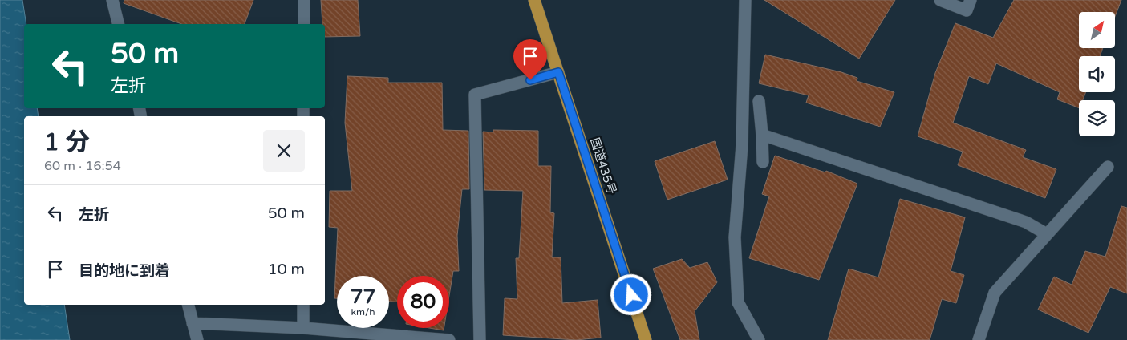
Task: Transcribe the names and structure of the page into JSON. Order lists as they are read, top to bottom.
{
  "streets": {
    "highway": ["国道435号"]
  },
  "north": "top right",
  "page": {
    "turn": ["50 m", "左折"],
    "heading": ["1 分", "60 m · 16:54"],
    "list": [
      {
        "name": "左折",
        "value": "50 m"
      },
      {
        "name": "目的地に到着",
        "value": "10 m"
      }
    ],
    "speed": "77 km/h",
    "limit": "80"
  }
}
